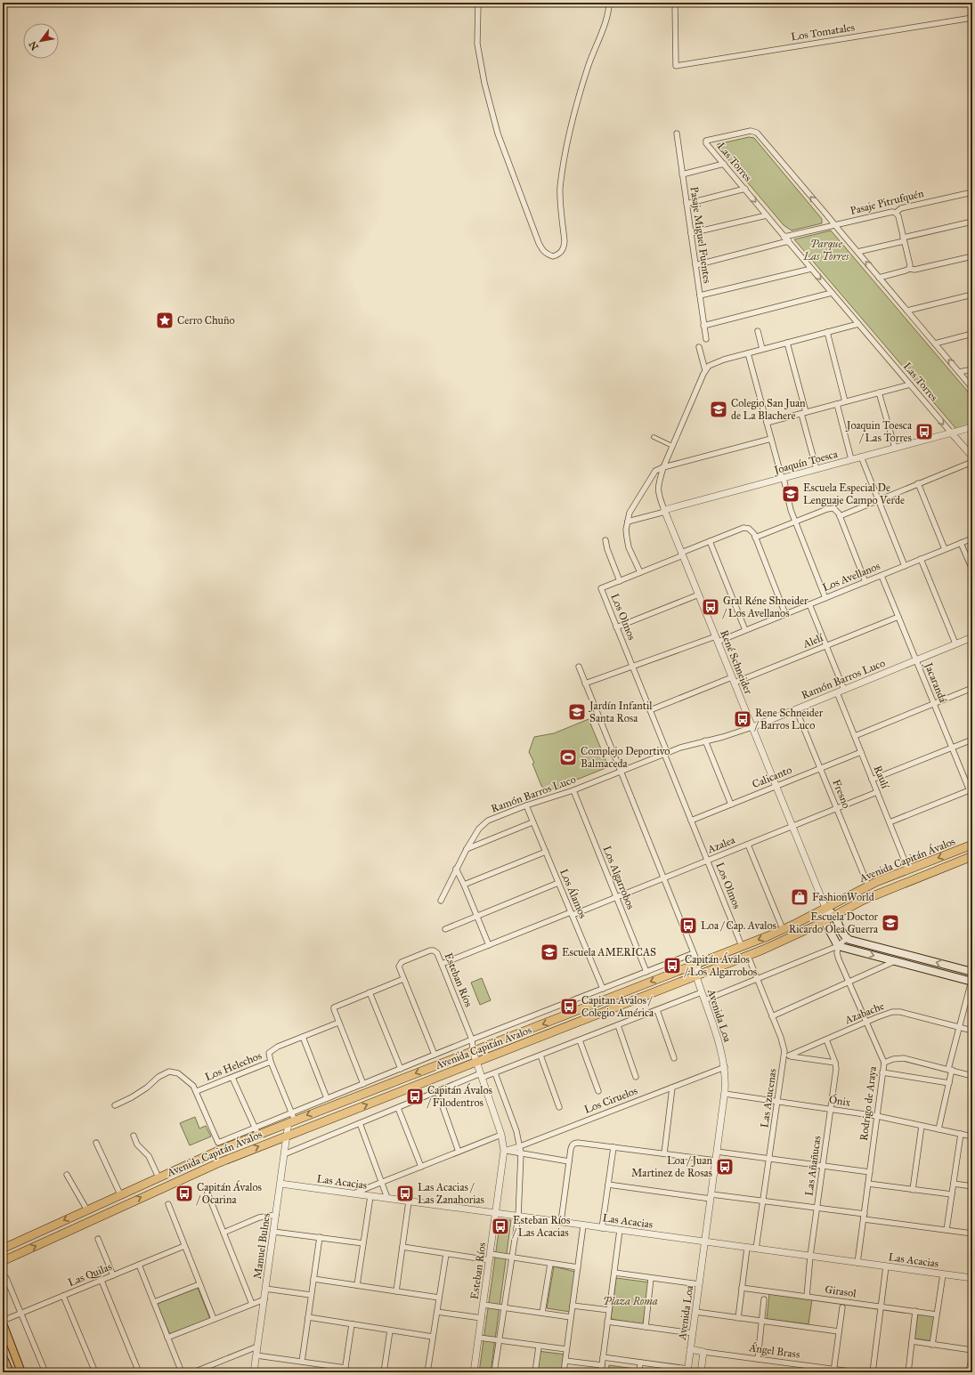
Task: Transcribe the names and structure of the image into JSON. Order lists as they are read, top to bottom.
{
  "streets": {
    "highway": ["Avenida Capitán Ávalos"],
    "street": [
      "Los Tomatales",
      "Las Torres",
      "Pasaje Pitrufquén",
      "Pasaje Miguel Fuentes",
      "Joaquín Toesca",
      "Los Avellanos",
      "Los Olmos",
      "Alelí",
      "René Schneider",
      "Ramón Barros Luco",
      "Jacarandá",
      "Calicanto",
      "Raulí",
      "Fresno",
      "Azalea",
      "Los Algarrobos",
      "Los Álamos",
      "Esteban Ríos",
      "Azabache",
      "Avenida Loa",
      "Los Helechos",
      "Las Azucenas",
      "Los Ciruelos",
      "Ónix",
      "Rodrigo de Araya",
      "Las Añañucas",
      "Las Acacias",
      "Manuel Bulnes",
      "Las Quilas",
      "Girasol",
      "Ángel Brass"
    ]
  },
  "crossings": [
    ["Las Torres", "Pasaje Pitrufquén"],
    ["Las Torres", "Joaquín Toesca"],
    ["Pasaje Pitrufquén", "Pasaje Miguel Fuentes"],
    ["Joaquín Toesca", "René Schneider"],
    ["Los Avellanos", "Los Olmos"],
    ["Los Avellanos", "René Schneider"],
    ["Los Avellanos", "Jacarandá"],
    ["Los Olmos", "Alelí"],
    ["Los Olmos", "Ramón Barros Luco"],
    ["Los Olmos", "Calicanto"],
    ["Los Olmos", "Azalea"],
    ["Los Olmos", "Avenida Capitán Ávalos"],
    ["Alelí", "René Schneider"],
    ["Alelí", "Jacarandá"],
    ["René Schneider", "Ramón Barros Luco"],
    ["René Schneider", "Calicanto"],
    ["René Schneider", "Azalea"],
    ["René Schneider", "Avenida Capitán Ávalos"],
    ["Ramón Barros Luco", "Jacarandá"],
    ["Ramón Barros Luco", "Raulí"],
    ["Ramón Barros Luco", "Fresno"],
    ["Ramón Barros Luco", "Los Algarrobos"],
    ["Ramón Barros Luco", "Los Álamos"],
    ["Calicanto", "Raulí"],
    ["Calicanto", "Fresno"],
    ["Raulí", "Azalea"],
    ["Raulí", "Avenida Capitán Ávalos"],
    ["Fresno", "Azalea"],
    ["Fresno", "Avenida Capitán Ávalos"],
    ["Azalea", "Los Algarrobos"],
    ["Azalea", "Los Álamos"],
    ["Azalea", "Esteban Ríos"],
    ["Avenida Capitán Ávalos", "Los Algarrobos"],
    ["Avenida Capitán Ávalos", "Los Álamos"],
    ["Avenida Capitán Ávalos", "Esteban Ríos"],
    ["Avenida Capitán Ávalos", "Avenida Loa"],
    ["Avenida Capitán Ávalos", "Los Helechos"],
    ["Avenida Capitán Ávalos", "Las Azucenas"],
    ["Avenida Capitán Ávalos", "Manuel Bulnes"],
    ["Esteban Ríos", "Los Ciruelos"],
    ["Esteban Ríos", "Las Acacias"],
    ["Azabache", "Las Azucenas"],
    ["Azabache", "Rodrigo de Araya"],
    ["Azabache", "Las Añañucas"],
    ["Avenida Loa", "Los Ciruelos"],
    ["Avenida Loa", "Ónix"],
    ["Avenida Loa", "Las Acacias"],
    ["Avenida Loa", "Ángel Brass"],
    ["Los Helechos", "Manuel Bulnes"],
    ["Las Azucenas", "Ónix"],
    ["Las Azucenas", "Las Acacias"],
    ["Ónix", "Rodrigo de Araya"],
    ["Ónix", "Las Añañucas"],
    ["Rodrigo de Araya", "Las Acacias"],
    ["Las Añañucas", "Las Acacias"],
    ["Las Añañucas", "Girasol"],
    ["Las Acacias", "Manuel Bulnes"]
  ],
  "parks": ["Parque Las Torres", "Plaza Roma"],
  "places": {
    "place": ["Cerro Chuño"],
    "school or university": [
      "Colegio San Juan de La Blachere",
      "Escuela Especial De Lenguaje Campo Verde",
      "Jardín Infantil Santa Rosa",
      "Escuela Doctor Ricardo Olea Guerra",
      "Escuela AMERICAS"
    ],
    "bus stop": [
      "Joaquin Toesca / Las Torres",
      "Gral Réne Shneider / Los Avellanos",
      "Rene Schneider / Barros Luco",
      "Loa / Cap. Avalos",
      "Capitán Ávalos / Los Algarrobos",
      "Capitan Avalos / Colegio América",
      "Capitán Ávalos / Filodentros",
      "Loa / Juan Martinez de Rosas",
      "Capitán Ávalos / Ocarina",
      "Las Acacias / Las Zanahorias",
      "Esteban Ríos / Las Acacias"
    ],
    "sports": ["Complejo Deportivo Balmaceda"],
    "shop": ["FashionWorld"]
  },
  "north": "bottom left"
}
